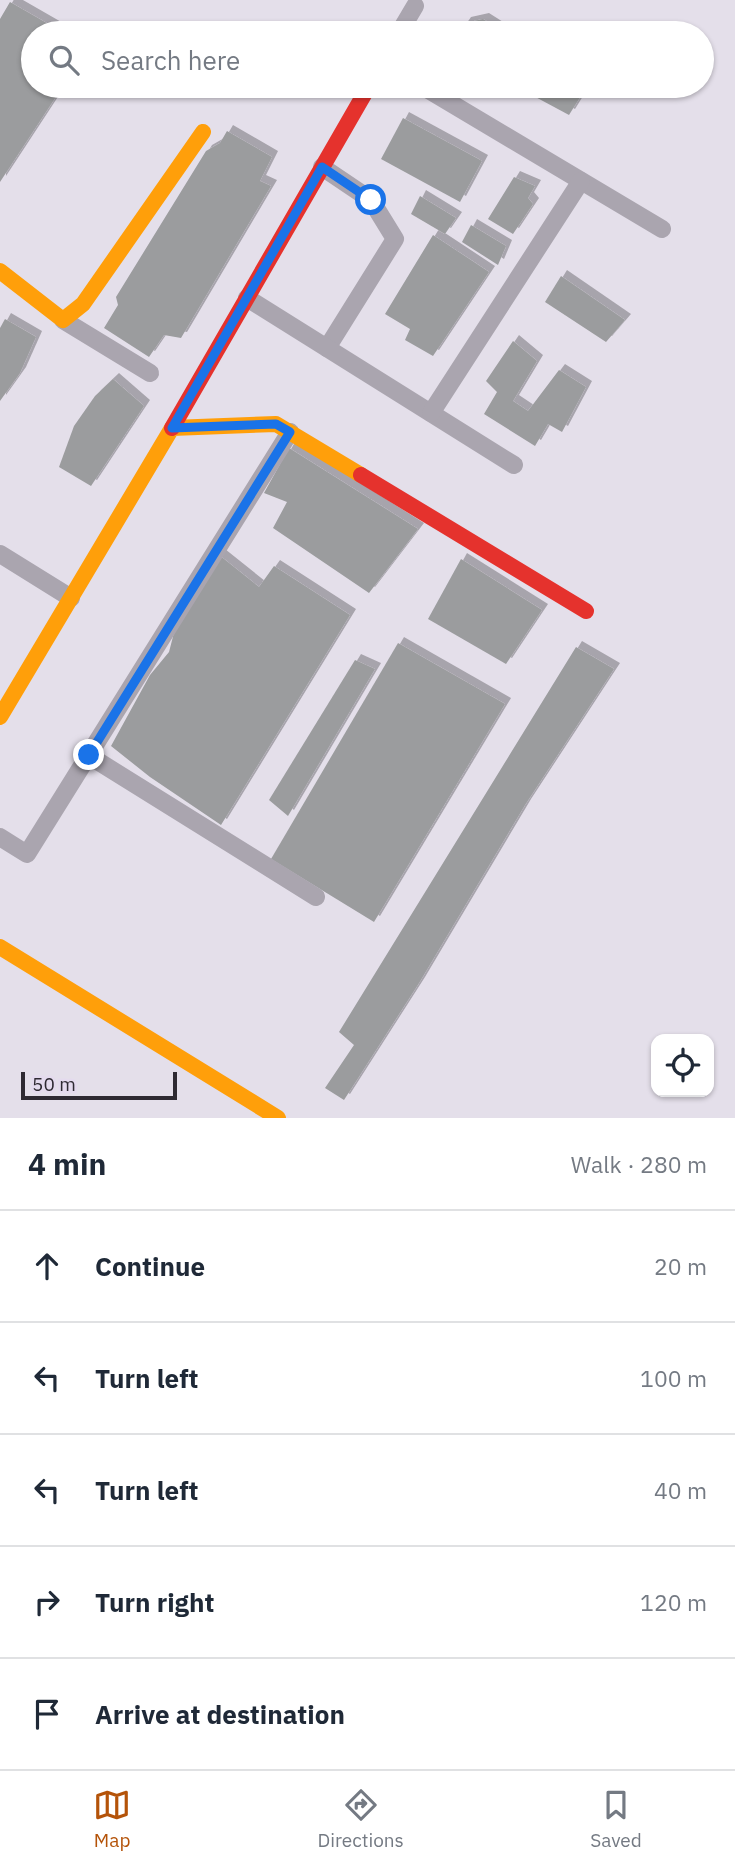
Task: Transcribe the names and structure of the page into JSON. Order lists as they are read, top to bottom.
{
  "scale_bar": "50 m",
  "page": {
    "search": "Search here",
    "scale": "50 m",
    "heading": ["4 min", "Walk · 280 m"],
    "list": [
      ["Continue", "20 m"],
      ["Turn left", "100 m"],
      ["Turn left", "40 m"],
      ["Turn right", "120 m"],
      "Arrive at destination"
    ],
    "nav": ["Map", "Directions", "Saved"]
  }
}
